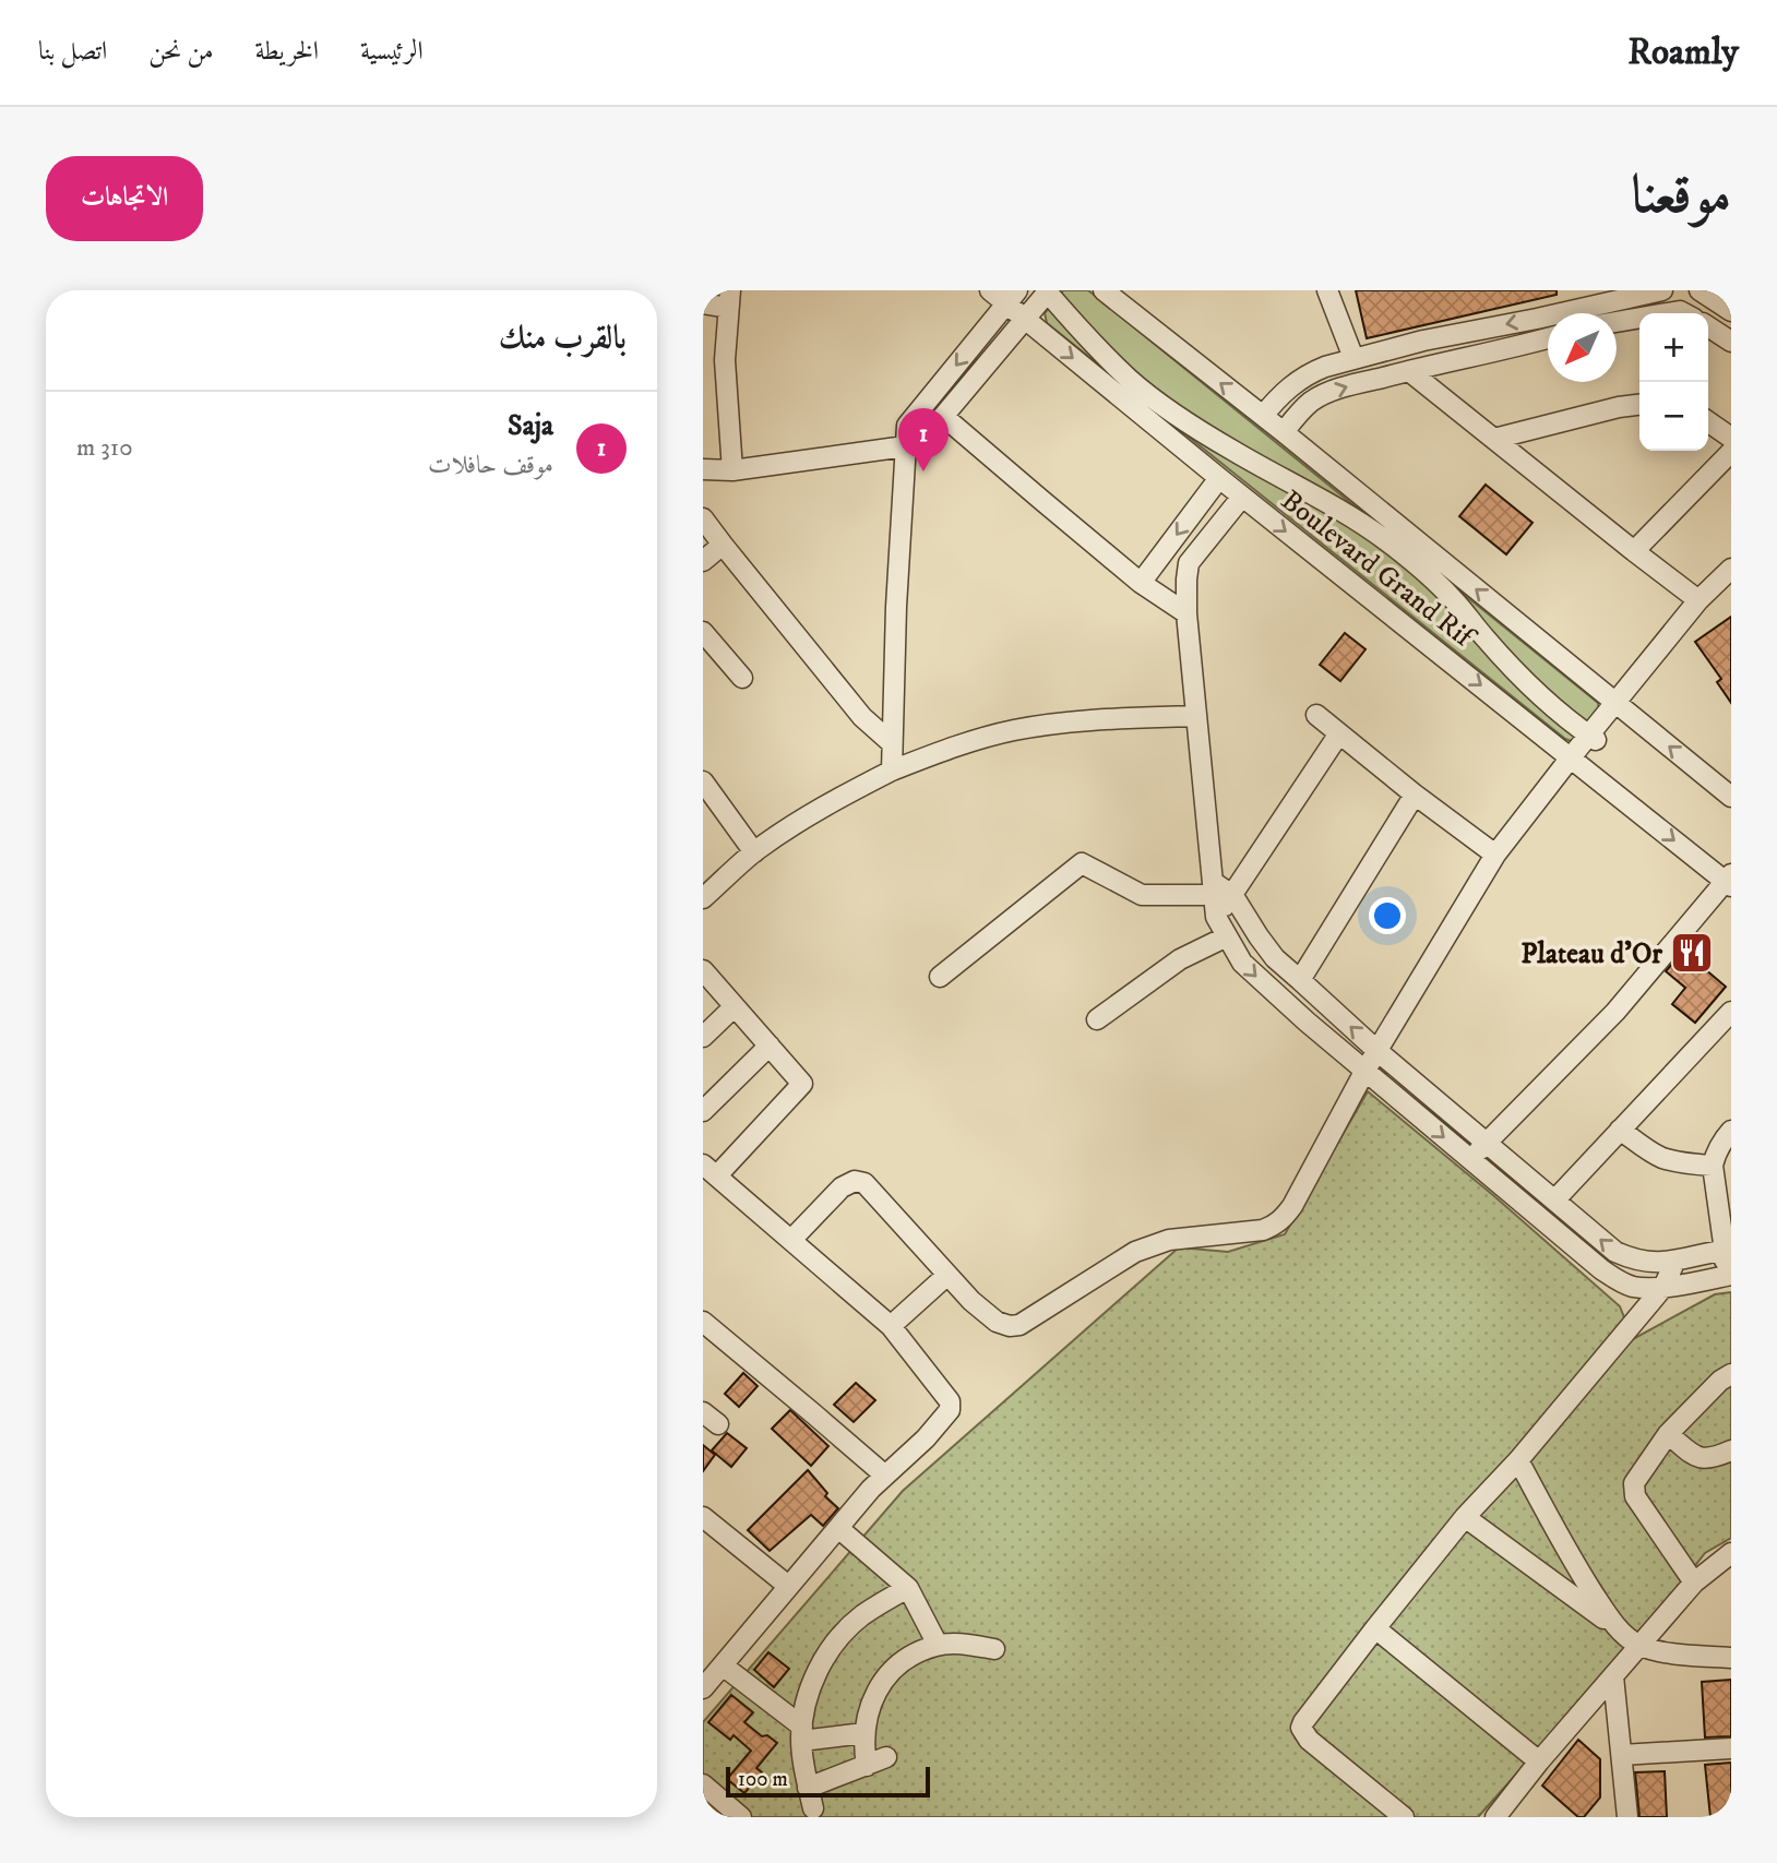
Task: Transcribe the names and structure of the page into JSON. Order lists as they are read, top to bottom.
{
  "streets": {
    "street": ["Boulevard Grand Rif"]
  },
  "places": {
    "restaurant": ["Plateau d'Or"]
  },
  "scale_bar": "100 m",
  "north": "bottom left",
  "page": {
    "header": "Roamly",
    "nav": [
      "الرئيسية",
      "الخريطة",
      "من نحن",
      "اتصل بنا"
    ],
    "title": "موقعنا",
    "buttons": "الاتجاهات",
    "heading": "بالقرب منك",
    "map_buttons": ["+", "−"],
    "list": [
      {
        "mark": "1",
        "name": "Saja",
        "note": "موقف حافلات",
        "value": "310 m"
      }
    ],
    "pins": "1",
    "scale": "100 m"
  }
}
